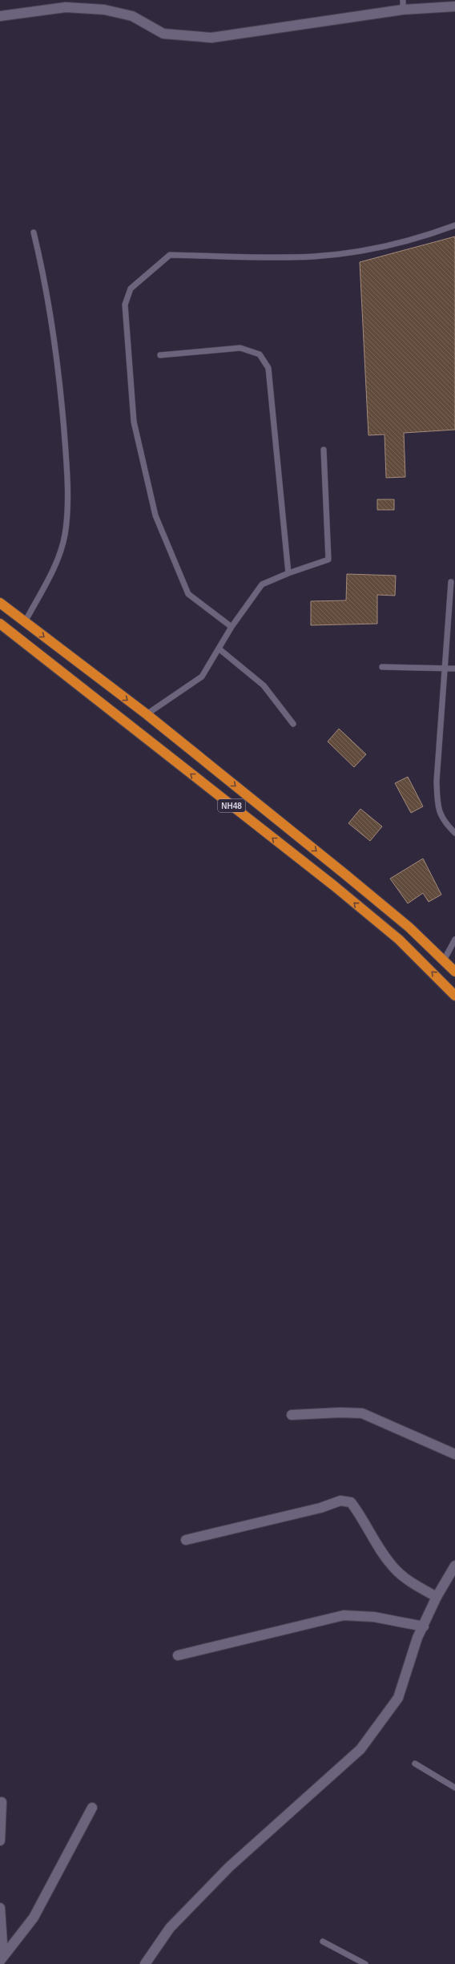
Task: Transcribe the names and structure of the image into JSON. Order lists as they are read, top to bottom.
{
  "streets": {
    "highway": ["NH48"]
  }
}
